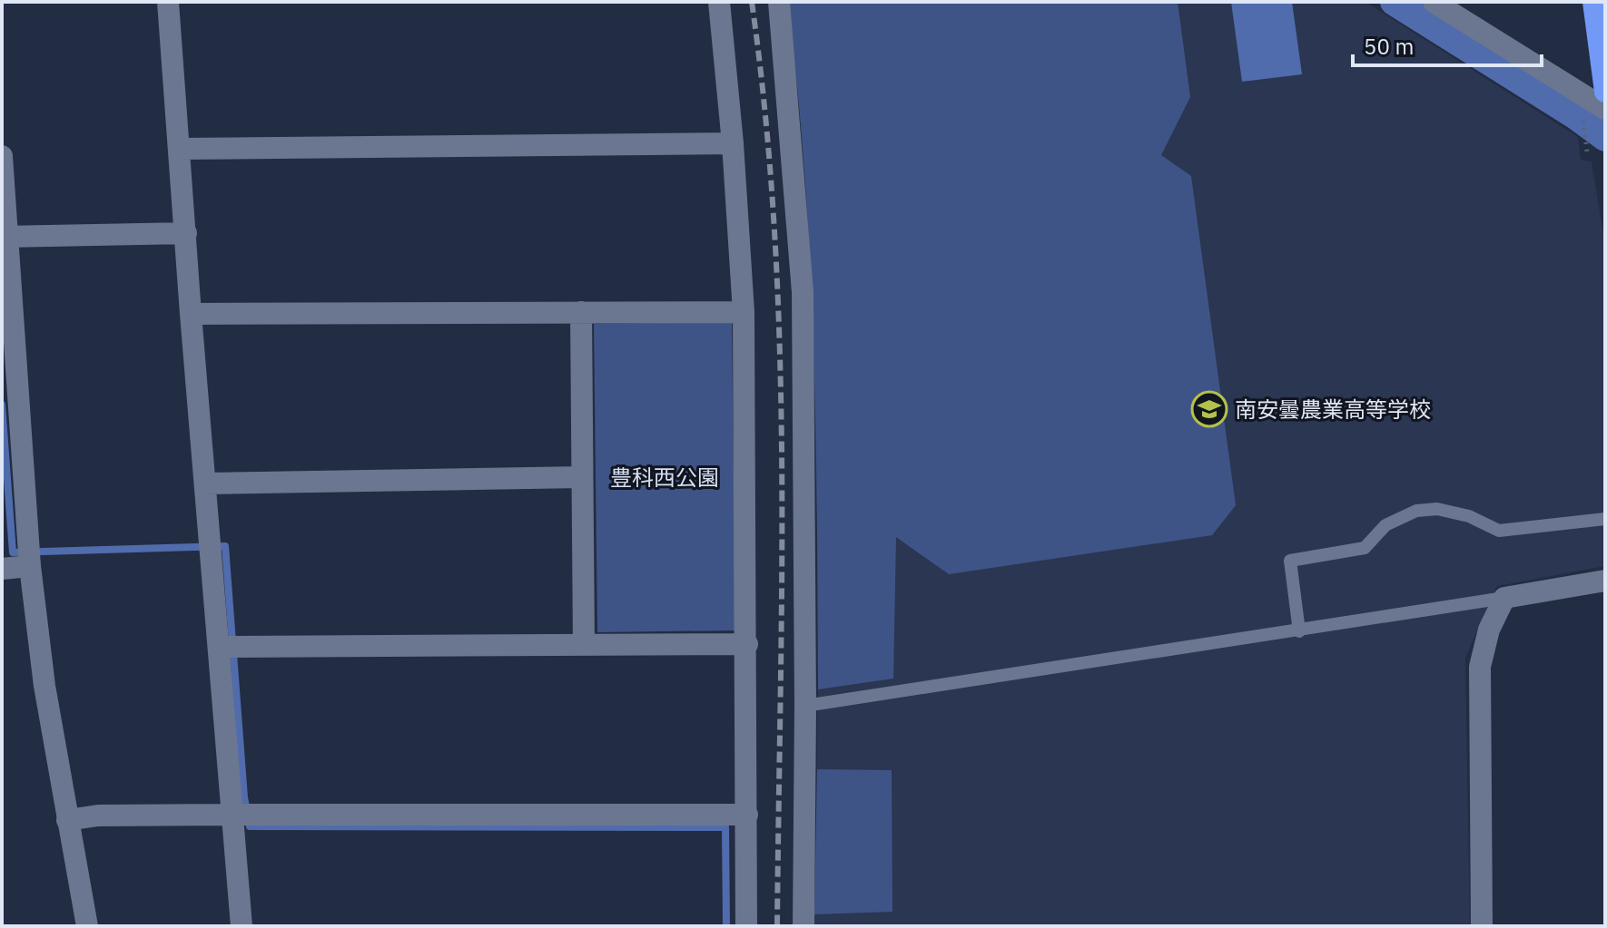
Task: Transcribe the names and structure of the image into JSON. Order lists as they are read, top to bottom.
{
  "parks": ["豊科西公園"],
  "places": {
    "school or university": ["南安曇農業高等学校"]
  },
  "scale_bar": "50 m"
}
